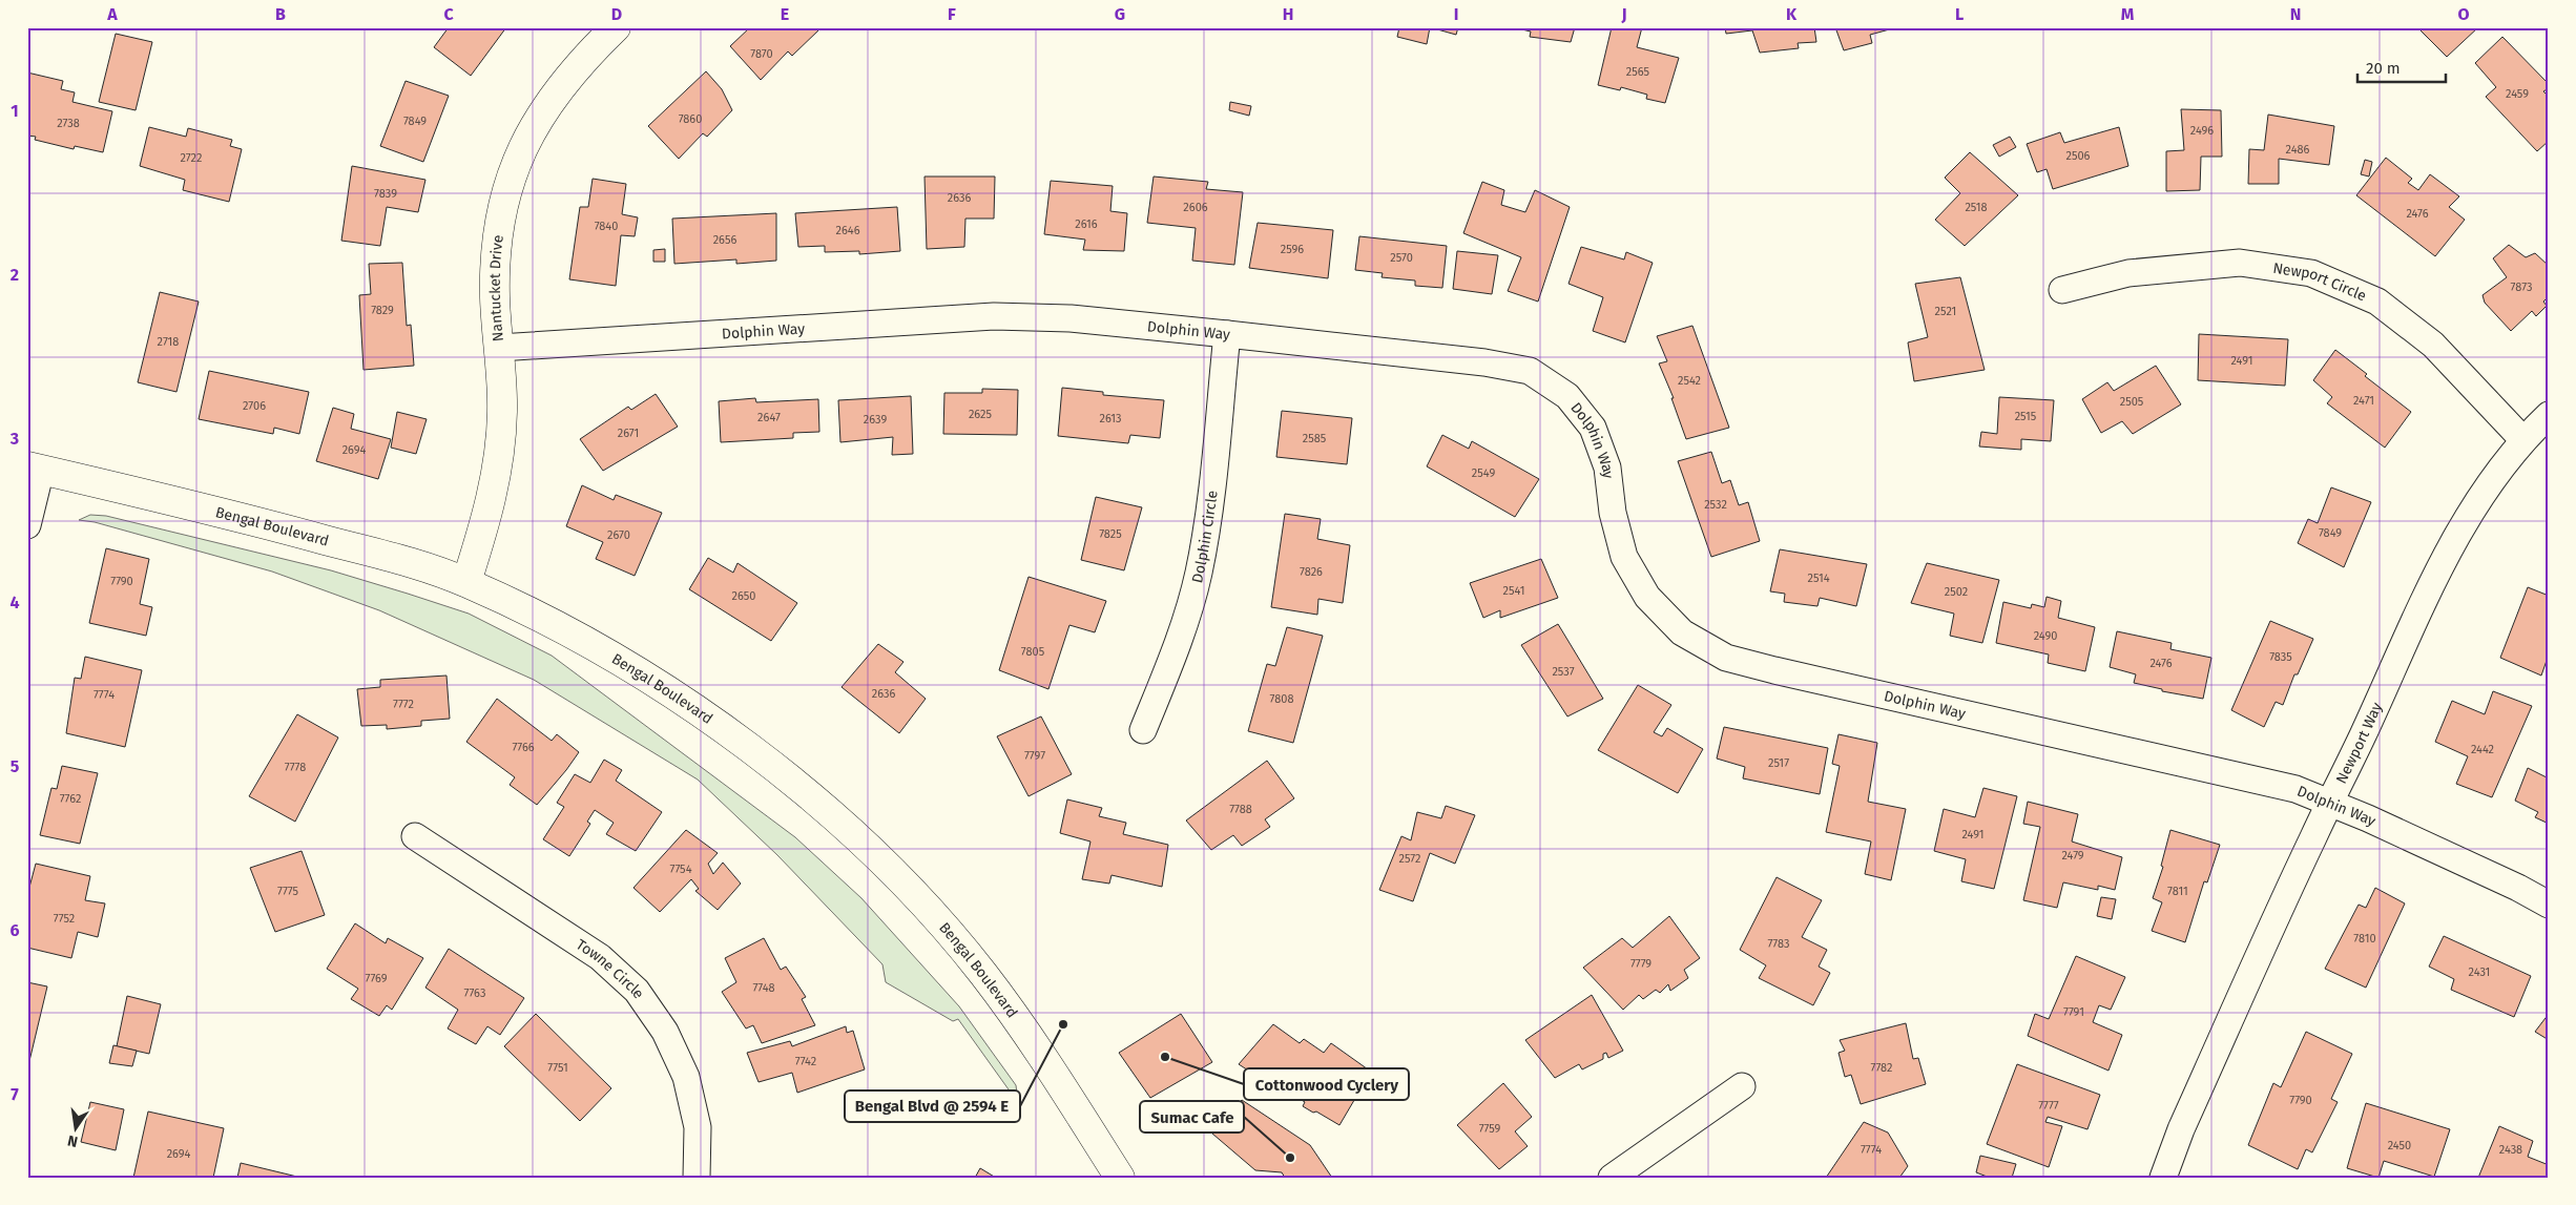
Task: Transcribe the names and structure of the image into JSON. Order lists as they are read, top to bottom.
{
  "streets": {
    "main road": ["Nantucket Drive", "Bengal Boulevard"],
    "street": [
      "Newport Circle",
      "Dolphin Way",
      "Dolphin Circle",
      "Newport Way",
      "Towne Circle"
    ]
  },
  "crossings": [
    ["Newport Circle", "Newport Way"],
    ["Nantucket Drive", "Dolphin Way"],
    ["Nantucket Drive", "Bengal Boulevard"],
    ["Dolphin Way", "Dolphin Circle"],
    ["Dolphin Way", "Newport Way"]
  ],
  "places": ["Bengal Blvd @ 2594 E", "Cottonwood Cyclery", "Sumac Cafe"],
  "house_numbers": [
    "7870",
    "2565",
    "2459",
    "7860",
    "7849",
    "2738",
    "2496",
    "2486",
    "2506",
    "2722",
    "7839",
    "2636",
    "2606",
    "2518",
    "2476",
    "2616",
    "7840",
    "2646",
    "2656",
    "2596",
    "2570",
    "7873",
    "7829",
    "2521",
    "2718",
    "2491",
    "2542",
    "2471",
    "2505",
    "2706",
    "2625",
    "2515",
    "2647",
    "2613",
    "2639",
    "2671",
    "2585",
    "2694",
    "2549",
    "2532",
    "7849",
    "7825",
    "2670",
    "7826",
    "2514",
    "7790",
    "2541",
    "2502",
    "2650",
    "2490",
    "7805",
    "7835",
    "2476",
    "2537",
    "2636",
    "7774",
    "7808",
    "7772",
    "7766",
    "2442",
    "7797",
    "2517",
    "7778",
    "7762",
    "7788",
    "2491",
    "2479",
    "2572",
    "7754",
    "7775",
    "7811",
    "7752",
    "7810",
    "7783",
    "7779",
    "2431",
    "7769",
    "7748",
    "7763",
    "7791",
    "7742",
    "7751",
    "7782",
    "7790",
    "7777",
    "7759",
    "2450",
    "7774",
    "2438",
    "2694"
  ],
  "scale_bar": "20 m",
  "north": "bottom",
  "grid": {
    "columns": [
      "A",
      "B",
      "C",
      "D",
      "E",
      "F",
      "G",
      "H",
      "I",
      "J",
      "K",
      "L",
      "M",
      "N",
      "O"
    ],
    "rows": [
      "1",
      "2",
      "3",
      "4",
      "5",
      "6",
      "7"
    ]
  }
}
